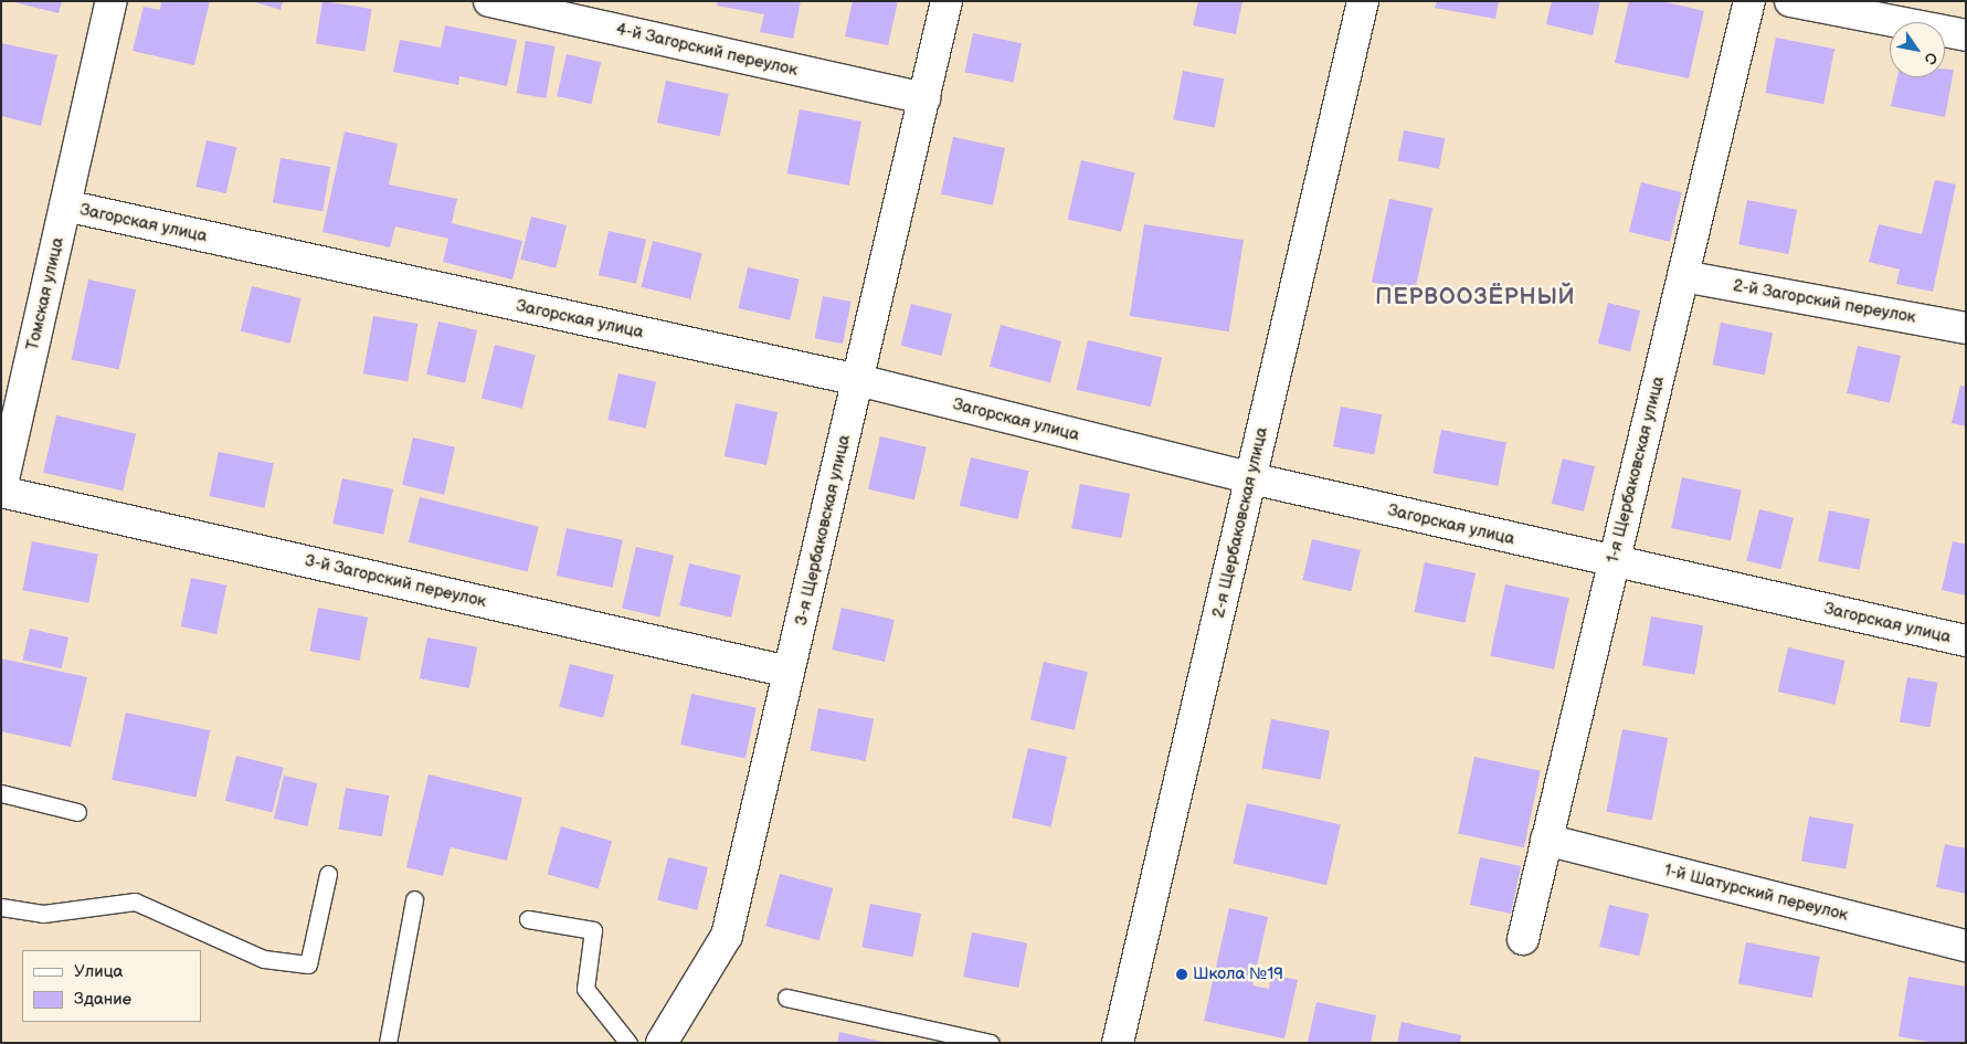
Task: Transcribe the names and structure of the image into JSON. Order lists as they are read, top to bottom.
{
  "streets": {
    "street": [
      "4-й Загорский переулок",
      "Загорская улица",
      "Томская улица",
      "2-й Загорский переулок",
      "1-я Щербаковская улица",
      "2-я Щербаковская улица",
      "3-я Щербаковская улица",
      "3-й Загорский переулок",
      "1-й Шатурский переулок"
    ]
  },
  "crossings": [
    ["4-й Загорский переулок", "3-я Щербаковская улица"],
    ["Загорская улица", "Томская улица"],
    ["Загорская улица", "1-я Щербаковская улица"],
    ["Загорская улица", "2-я Щербаковская улица"],
    ["Загорская улица", "3-я Щербаковская улица"],
    ["Томская улица", "3-й Загорский переулок"],
    ["2-й Загорский переулок", "1-я Щербаковская улица"],
    ["1-я Щербаковская улица", "1-й Шатурский переулок"],
    ["3-я Щербаковская улица", "3-й Загорский переулок"]
  ],
  "districts": ["ПЕРВООЗЁРНЫЙ"],
  "places": ["Школа №19"],
  "legend": ["Улица", "Здание"],
  "north": "bottom right"
}
